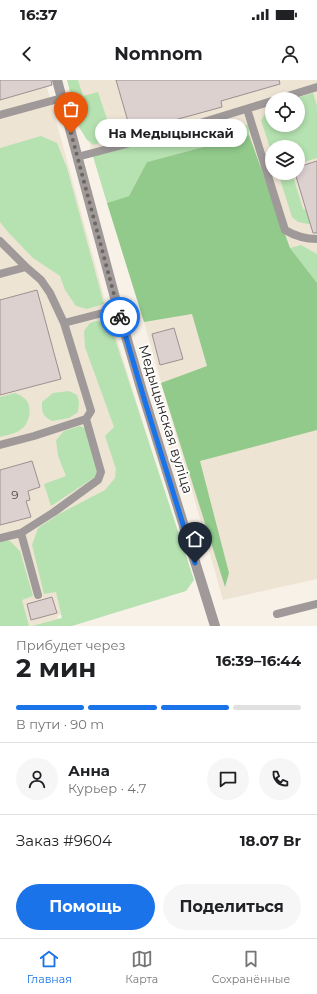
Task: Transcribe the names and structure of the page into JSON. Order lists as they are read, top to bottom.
{
  "streets": {
    "street": ["Медыцынская вуліца"]
  },
  "places": ["На Медыцынскай"],
  "house_numbers": ["9"],
  "page": {
    "status": "16:37",
    "header": "Nomnom",
    "bubble": "На Медыцынскай",
    "heading": ["2 мин", "Прибудет через", "16:39–16:44"],
    "panel": [
      "Анна",
      "Курьер · 4.7",
      "Заказ #9604",
      "18.07 Br"
    ],
    "bar": "В пути · 90 m",
    "buttons": ["Помощь", "Поделиться"],
    "tabs": ["Главная", "Карта", "Сохранённые"]
  }
}
